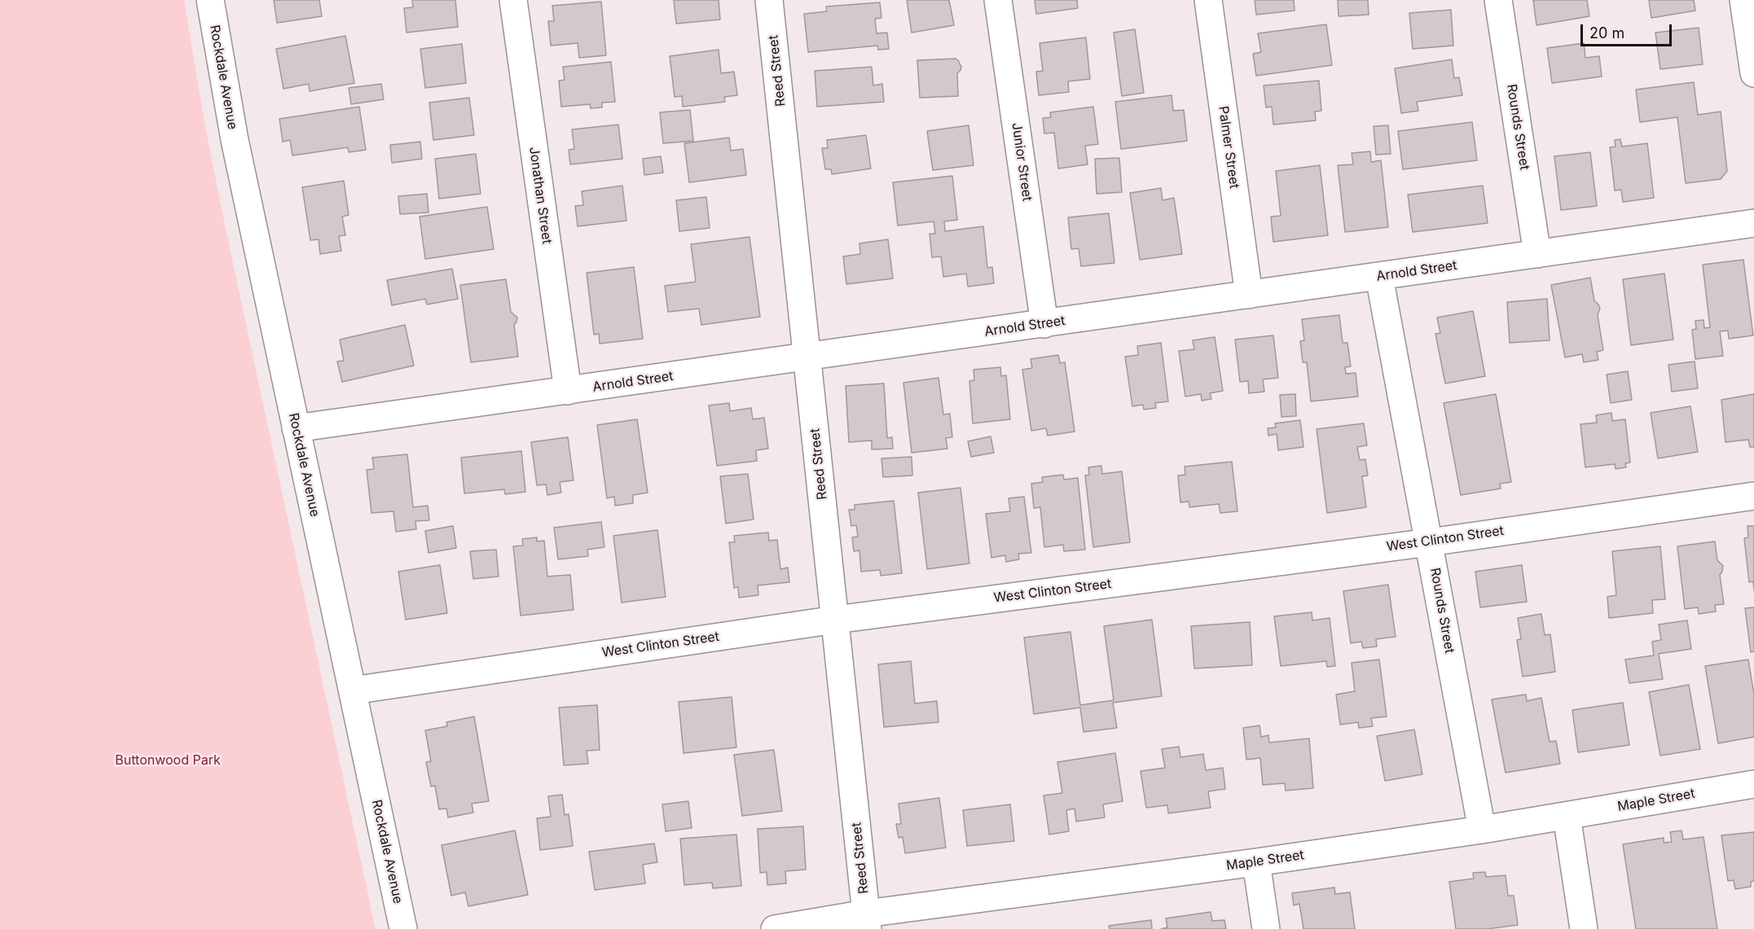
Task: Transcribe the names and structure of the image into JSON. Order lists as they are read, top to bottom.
{
  "streets": {
    "street": [
      "Reed Street",
      "Rockdale Avenue",
      "Rounds Street",
      "Palmer Street",
      "Junior Street",
      "Jonathan Street",
      "Arnold Street",
      "West Clinton Street",
      "Maple Street"
    ]
  },
  "crossings": [
    ["Reed Street", "Arnold Street"],
    ["Reed Street", "West Clinton Street"],
    ["Reed Street", "Maple Street"],
    ["Rockdale Avenue", "Arnold Street"],
    ["Rockdale Avenue", "West Clinton Street"],
    ["Rounds Street", "Arnold Street"],
    ["Rounds Street", "West Clinton Street"],
    ["Rounds Street", "Maple Street"],
    ["Palmer Street", "Arnold Street"],
    ["Junior Street", "Arnold Street"],
    ["Jonathan Street", "Arnold Street"]
  ],
  "parks": ["Buttonwood Park"],
  "scale_bar": "20 m"
}
